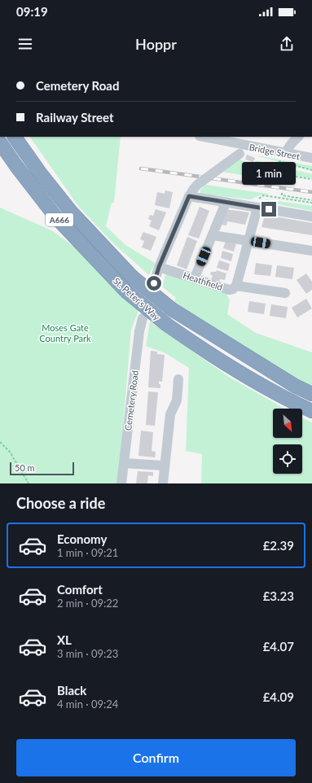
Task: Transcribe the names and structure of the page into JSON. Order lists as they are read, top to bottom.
{
  "streets": {
    "highway": ["A666", "St. Peter's Way"],
    "street": ["Bridge Street", "Heathfield", "Cemetery Road"]
  },
  "parks": ["Moses Gate Country Park"],
  "scale_bar": "50 m",
  "north": "bottom right",
  "page": {
    "status": "09:19",
    "header": "Hoppr",
    "banner": ["Cemetery Road", "Railway Street"],
    "bubble": "1 min",
    "scale": "50 m",
    "heading": "Choose a ride",
    "list": [
      {
        "name": "Economy",
        "note": "1 min · 09:21",
        "value": "£2.39"
      },
      {
        "name": "Comfort",
        "note": "2 min · 09:22",
        "value": "£3.23"
      },
      {
        "name": "XL",
        "note": "3 min · 09:23",
        "value": "£4.07"
      },
      {
        "name": "Black",
        "note": "4 min · 09:24",
        "value": "£4.09"
      }
    ],
    "buttons": "Confirm"
  }
}
